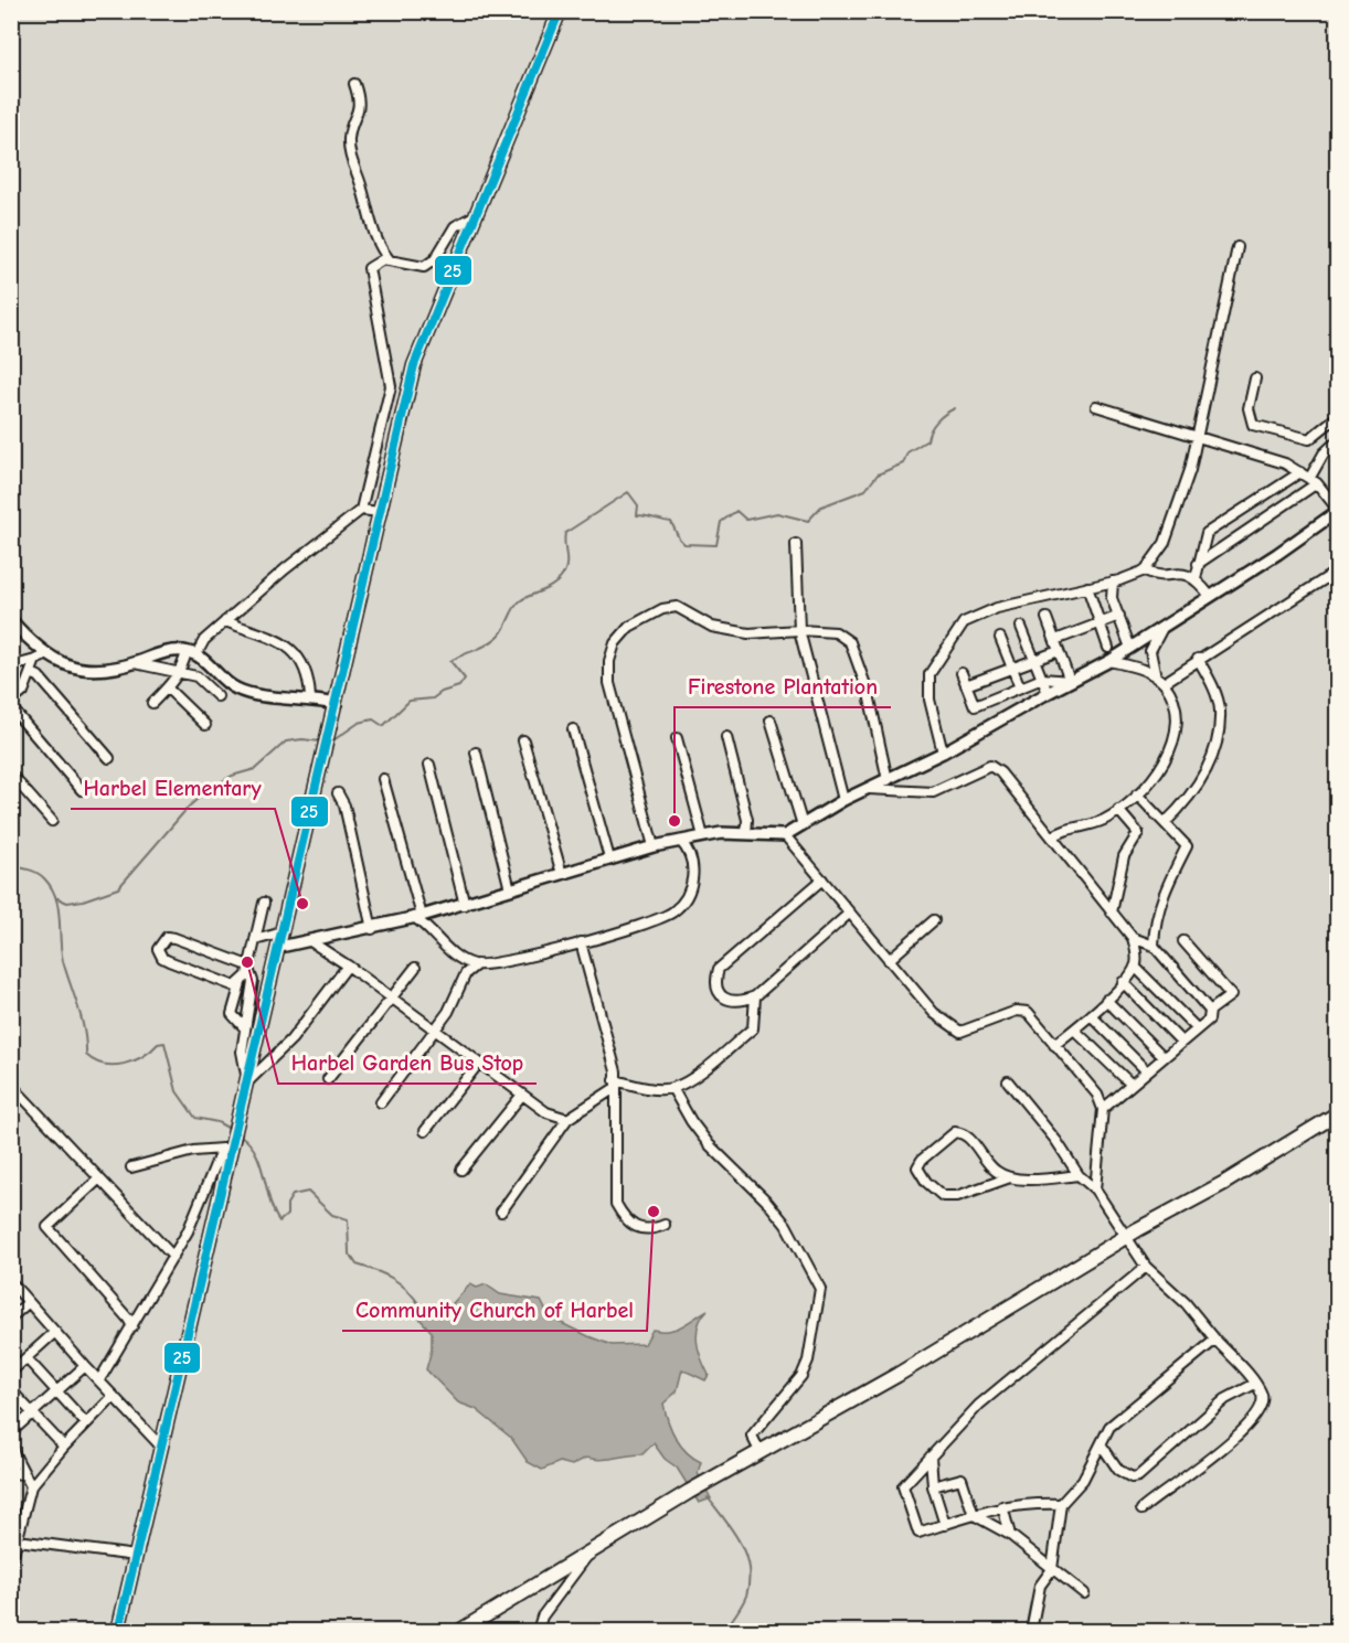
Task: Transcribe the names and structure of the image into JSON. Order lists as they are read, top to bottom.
{
  "places": [
    "Firestone Plantation",
    "Harbel Elementary",
    "Harbel Garden Bus Stop",
    "Community Church of Harbel"
  ],
  "lines": ["transit line 25"]
}
